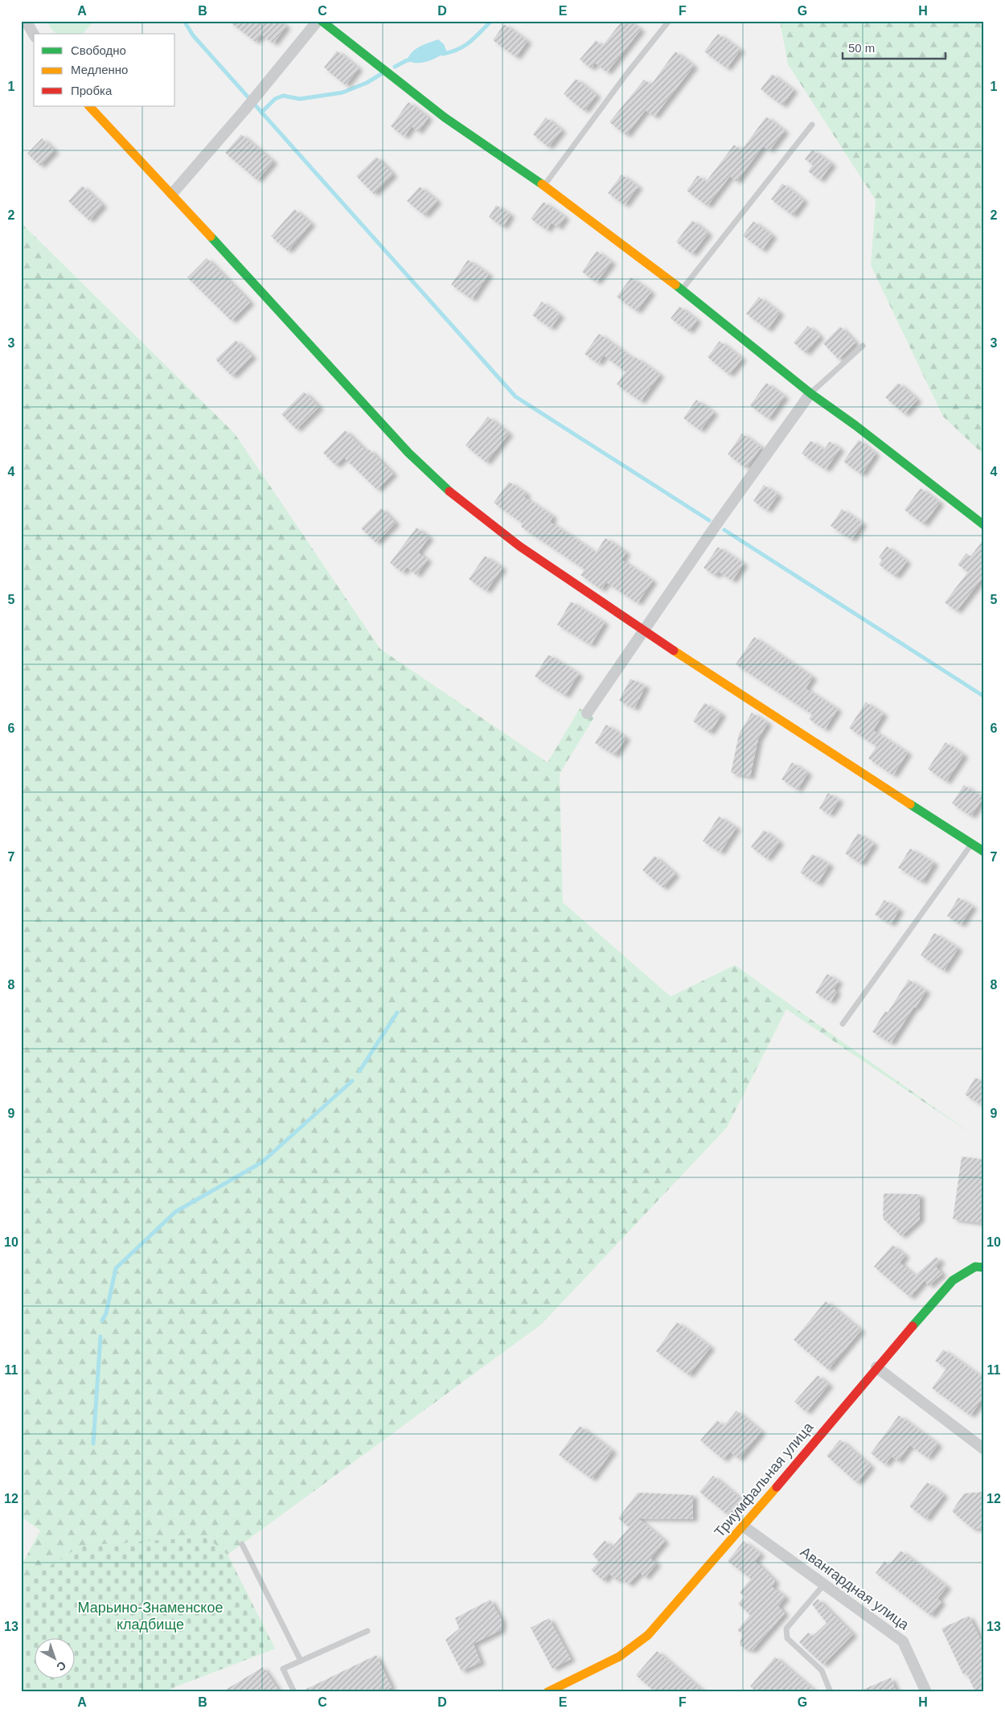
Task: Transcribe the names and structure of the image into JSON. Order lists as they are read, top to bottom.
{
  "streets": {
    "street": ["Триумфальная улица", "Авангардная улица"]
  },
  "crossings": [
    ["Триумфальная улица", "Авангардная улица"]
  ],
  "parks": ["Марьино-Знаменское кладбище"],
  "legend": ["Свободно", "Медленно", "Пробка"],
  "scale_bar": "50 m",
  "north": "bottom right",
  "grid": {
    "columns": [
      "A",
      "B",
      "C",
      "D",
      "E",
      "F",
      "G",
      "H"
    ],
    "rows": [
      "1",
      "2",
      "3",
      "4",
      "5",
      "6",
      "7",
      "8",
      "9",
      "10",
      "11",
      "12",
      "13"
    ]
  }
}
